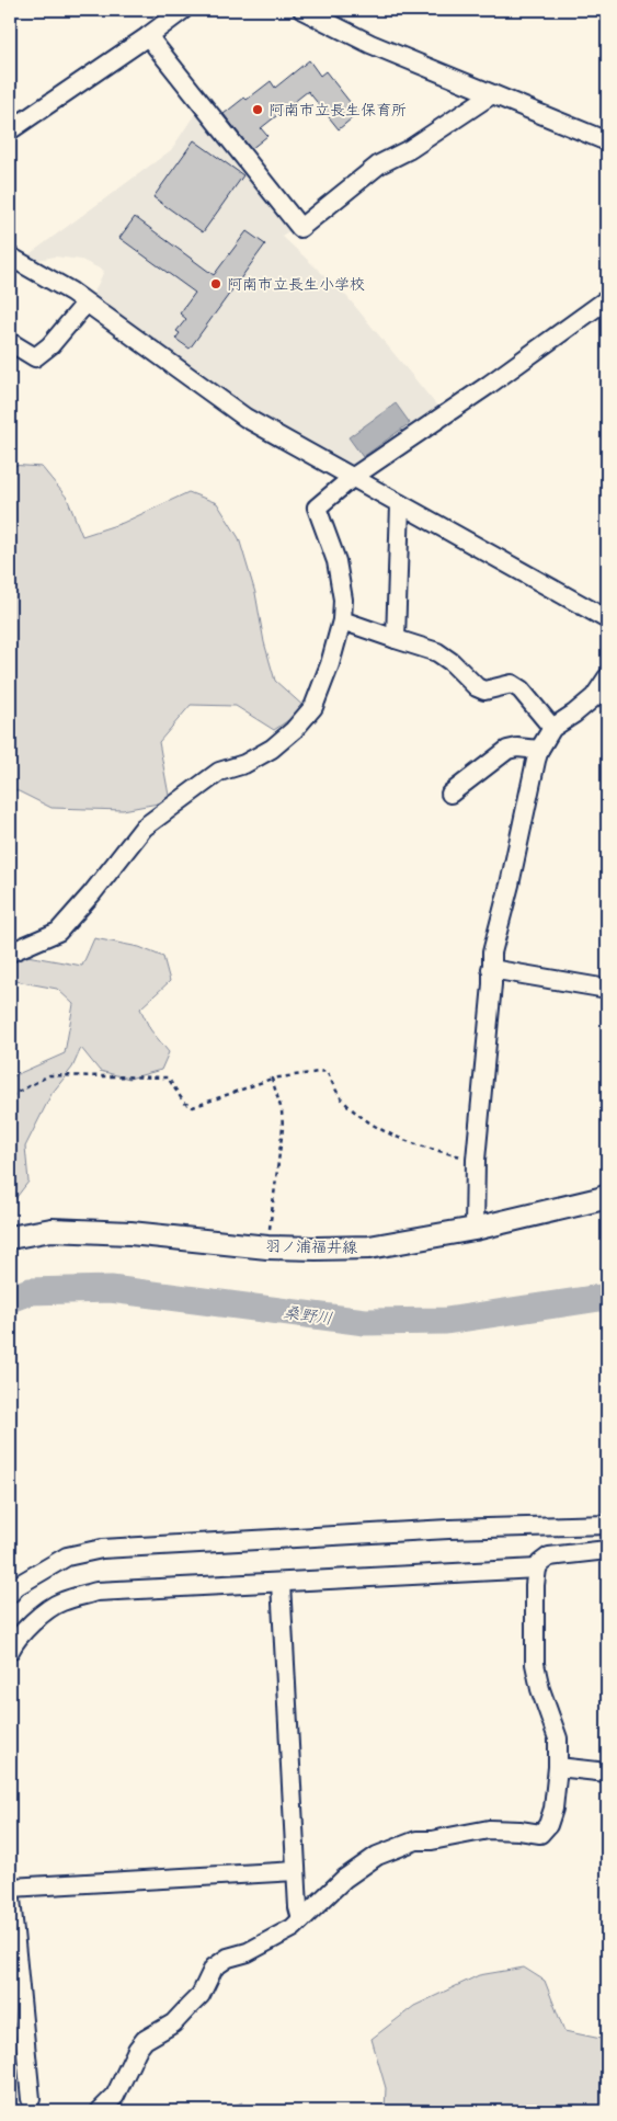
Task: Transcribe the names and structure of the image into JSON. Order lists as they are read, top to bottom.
{
  "streets": {
    "main road": ["羽ノ浦福井線"]
  },
  "water": ["桑野川"],
  "places": ["阿南市立長生保育所", "阿南市立長生小学校"]
}
